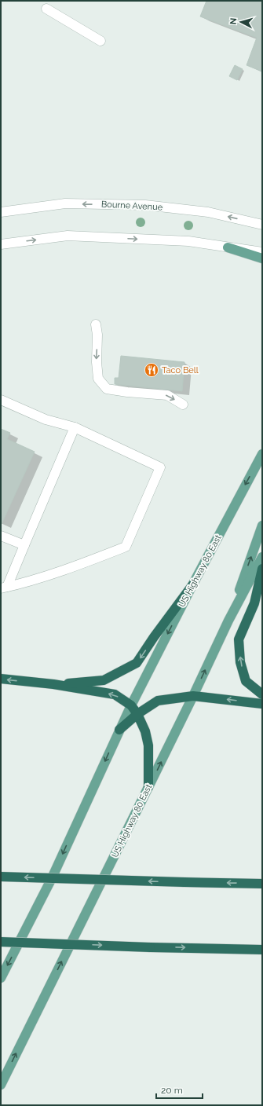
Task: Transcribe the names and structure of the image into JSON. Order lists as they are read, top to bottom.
{
  "streets": {
    "main road": ["US Highway 80 East"],
    "street": ["Bourne Avenue"]
  },
  "places": {
    "restaurant": ["Taco Bell"]
  },
  "scale_bar": "20 m",
  "north": "left"
}
